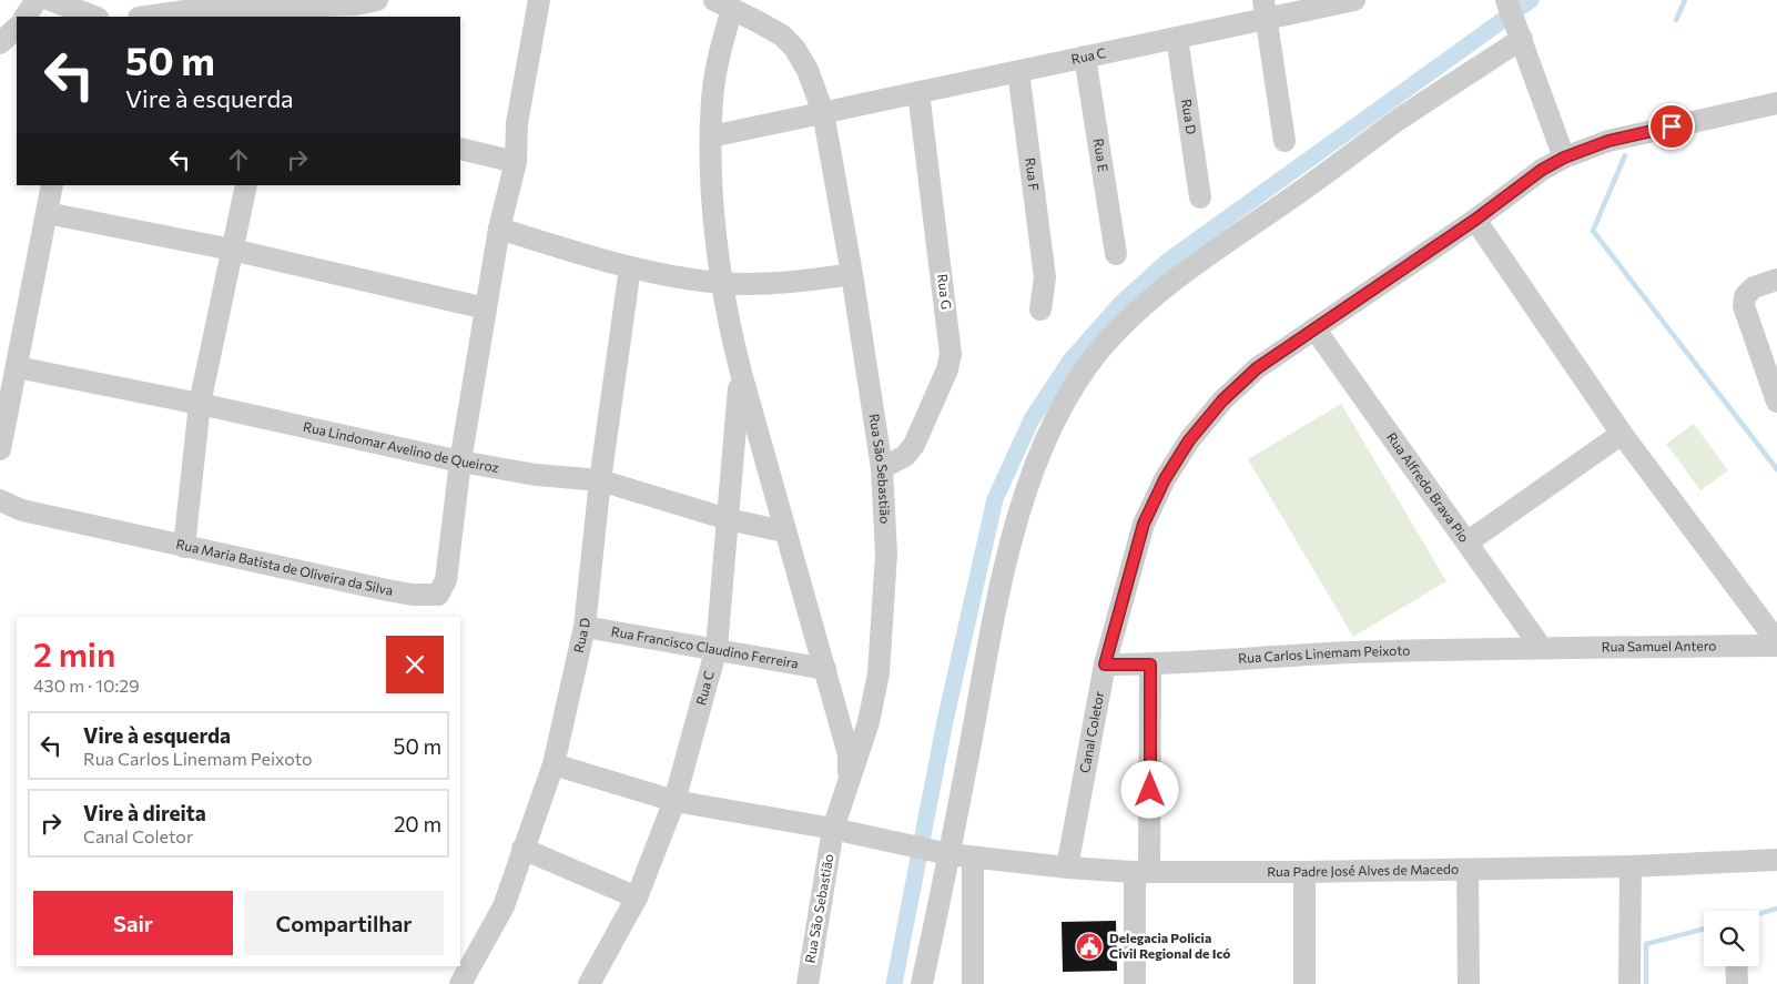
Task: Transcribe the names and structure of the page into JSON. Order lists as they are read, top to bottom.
{
  "streets": {
    "street": [
      "Rua C",
      "Rua D",
      "Rua E",
      "Rua F",
      "Rua G",
      "Rua Lindomar Avelino de Queiroz",
      "Rua São Sebastião",
      "Rua Alfredo Brava Pio",
      "Rua Maria Batista de Oliveira da Silva",
      "Rua Francisco Claudino Ferreira",
      "Rua Samuel Antero",
      "Rua Carlos Linemam Peixoto",
      "Canal Coletor",
      "Rua Padre José Alves de Macedo"
    ]
  },
  "crossings": [
    ["Rua C", "Rua D"],
    ["Rua C", "Rua E"],
    ["Rua C", "Rua F"],
    ["Rua C", "Rua G"],
    ["Rua C", "Rua Lindomar Avelino de Queiroz"],
    ["Rua C", "Rua São Sebastião"],
    ["Rua C", "Rua Francisco Claudino Ferreira"],
    ["Rua C", "Rua Padre José Alves de Macedo"],
    ["Rua D", "Rua Lindomar Avelino de Queiroz"],
    ["Rua D", "Rua Francisco Claudino Ferreira"],
    ["Rua D", "Rua Padre José Alves de Macedo"],
    ["Rua G", "Rua São Sebastião"],
    ["Rua Lindomar Avelino de Queiroz", "Rua Maria Batista de Oliveira da Silva"],
    ["Rua São Sebastião", "Rua Padre José Alves de Macedo"],
    ["Rua Alfredo Brava Pio", "Rua Samuel Antero"],
    ["Rua Alfredo Brava Pio", "Rua Carlos Linemam Peixoto"],
    ["Rua Alfredo Brava Pio", "Canal Coletor"],
    ["Rua Samuel Antero", "Rua Carlos Linemam Peixoto"],
    ["Rua Carlos Linemam Peixoto", "Canal Coletor"],
    ["Canal Coletor", "Rua Padre José Alves de Macedo"]
  ],
  "places": {
    "public building": ["Delegacia Policia Civil Regional de Icó"]
  },
  "page": {
    "turn": ["50 m", "Vire à esquerda"],
    "heading": ["2 min", "430 m · 10:29"],
    "list": [
      {
        "name": "Vire à esquerda",
        "note": "Rua Carlos Linemam Peixoto",
        "value": "50 m"
      },
      {
        "name": "Vire à direita",
        "note": "Canal Coletor",
        "value": "20 m"
      }
    ],
    "buttons": ["Sair", "Compartilhar"]
  }
}
